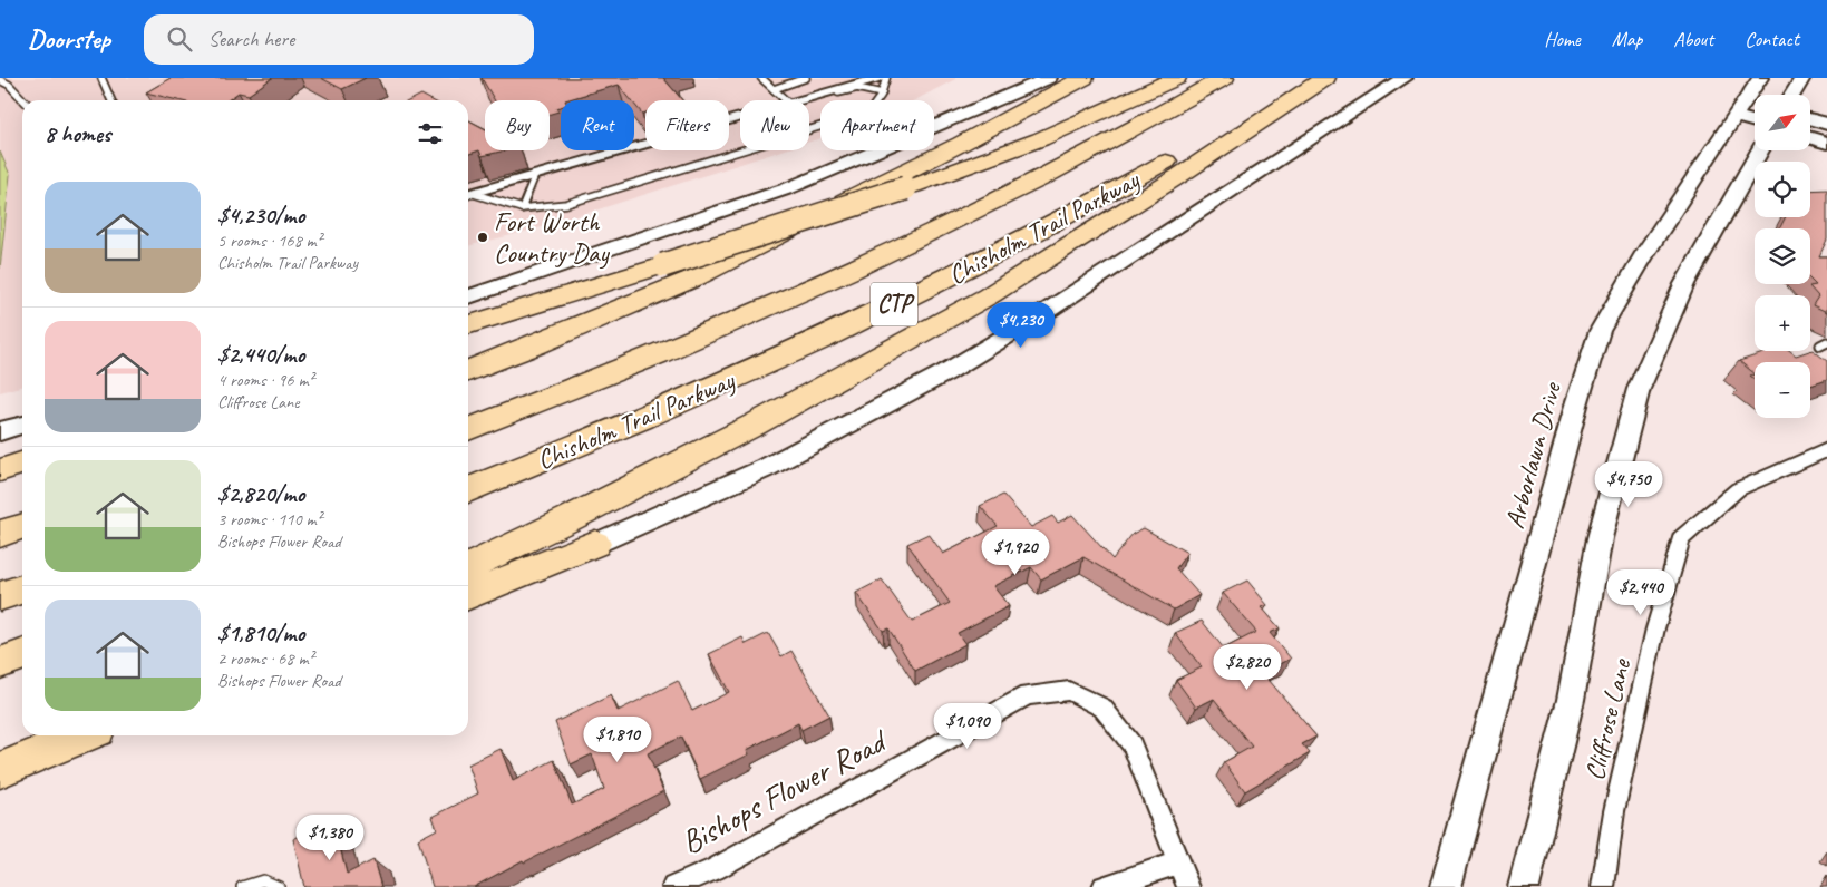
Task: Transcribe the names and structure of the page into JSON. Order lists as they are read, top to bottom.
{
  "streets": {
    "highway": ["Chisholm Trail Parkway", "CTP"],
    "main road": ["Arborlawn Drive"],
    "street": ["Cliffrose Lane", "Bishops Flower Road"]
  },
  "places": ["Fort Worth Country Day"],
  "north": "top right",
  "page": {
    "header": "Doorstep",
    "search": "Search here",
    "nav": [
      "Home",
      "Map",
      "About",
      "Contact"
    ],
    "map_buttons": ["+", "−"],
    "chip": [
      "Buy",
      "Rent",
      "Filters",
      "New",
      "Apartment"
    ],
    "heading": "8 homes",
    "list": [
      {
        "name": "$4,230/mo",
        "note": "5 rooms · 168 m² · Chisholm Trail Parkway"
      },
      {
        "name": "$2,440/mo",
        "note": "4 rooms · 96 m² · Cliffrose Lane"
      },
      {
        "name": "$2,820/mo",
        "note": "3 rooms · 110 m² · Bishops Flower Road"
      },
      {
        "name": "$1,810/mo",
        "note": "2 rooms · 68 m² · Bishops Flower Road"
      }
    ],
    "price": [
      "$4,230",
      "$4,750",
      "$1,920",
      "$2,440",
      "$2,820",
      "$1,090",
      "$1,810",
      "$1,380"
    ]
  }
}
